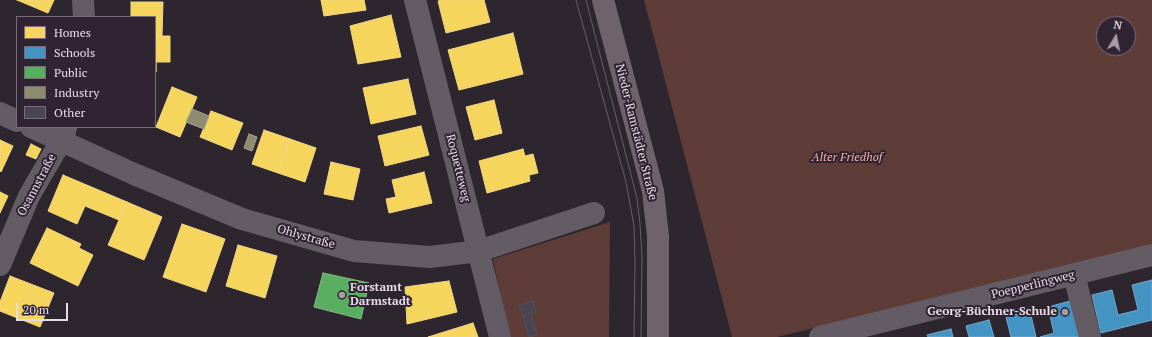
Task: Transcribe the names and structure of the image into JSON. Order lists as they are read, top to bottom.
{
  "streets": {
    "main road": ["Nieder-Ramstädter Straße"],
    "street": [
      "Roquetteweg",
      "Osannstraße",
      "Ohlystraße",
      "Poepperlingweg"
    ]
  },
  "crossings": [
    ["Roquetteweg", "Ohlystraße"],
    ["Osannstraße", "Ohlystraße"]
  ],
  "parks": ["Alter Friedhof"],
  "places": ["Forstamt Darmstadt", "Georg-Büchner-Schule"],
  "legend": [
    "Homes",
    "Schools",
    "Public",
    "Industry",
    "Other"
  ],
  "scale_bar": "20 m",
  "north": "top"
}
